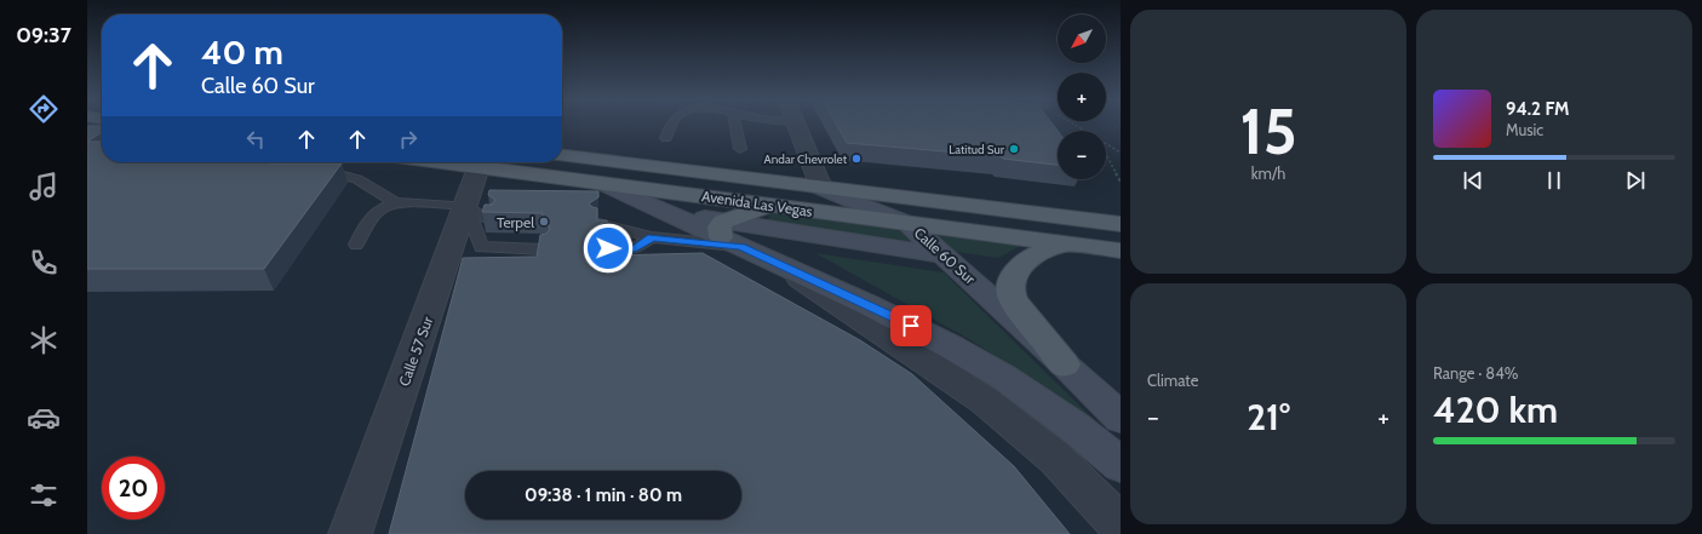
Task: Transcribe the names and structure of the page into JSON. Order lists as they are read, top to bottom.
{
  "streets": {
    "main road": ["Avenida Las Vegas", "Calle 60 Sur"],
    "street": ["Calle 57 Sur"]
  },
  "crossings": [
    ["Avenida Las Vegas", "Calle 60 Sur"],
    ["Avenida Las Vegas", "Calle 57 Sur"]
  ],
  "places": ["Latitud Sur", "Andar Chevrolet", "Terpel"],
  "north": "bottom left",
  "page": {
    "tabs": "09:37",
    "tile": [
      ["15", "km/h"],
      "Climate",
      ["Range · 84%", "420 km"]
    ],
    "map_buttons": ["+", "−"],
    "turn": ["40 m", "Calle 60 Sur"],
    "song": ["94.2 FM", "Music"],
    "heat": ["−", "21°", "+"],
    "limit": "20",
    "trip": "09:38 · 1 min · 80 m"
  }
}
